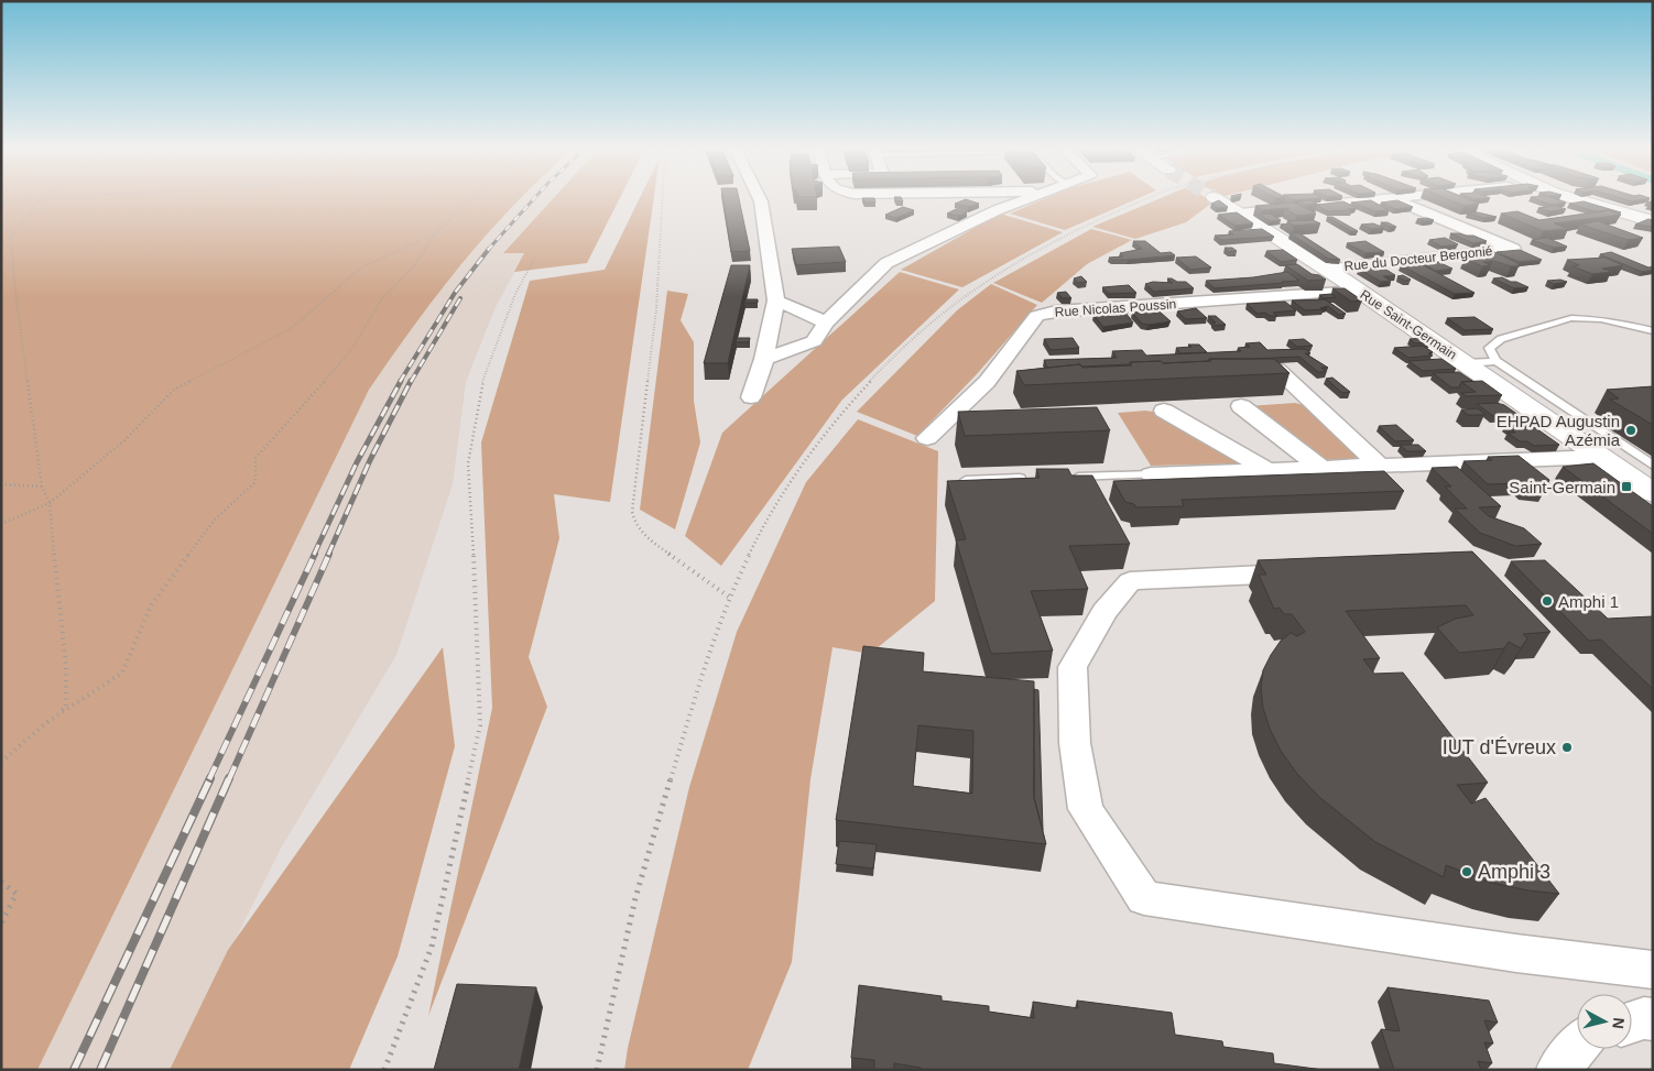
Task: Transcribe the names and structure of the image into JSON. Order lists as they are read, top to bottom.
{
  "streets": {
    "street": ["Rue du Docteur Bergonié", "Rue Nicolas Poussin", "Rue Saint-Germain"]
  },
  "crossings": [
    ["Rue du Docteur Bergonié", "Rue Saint-Germain"],
    ["Rue Nicolas Poussin", "Rue Saint-Germain"]
  ],
  "places": {
    "other": [
      "EHPAD Augustin Azémia",
      "Amphi 1",
      "IUT d'Évreux",
      "Amphi 3"
    ],
    "transit": ["Saint-Germain"]
  },
  "north": "right"
}
